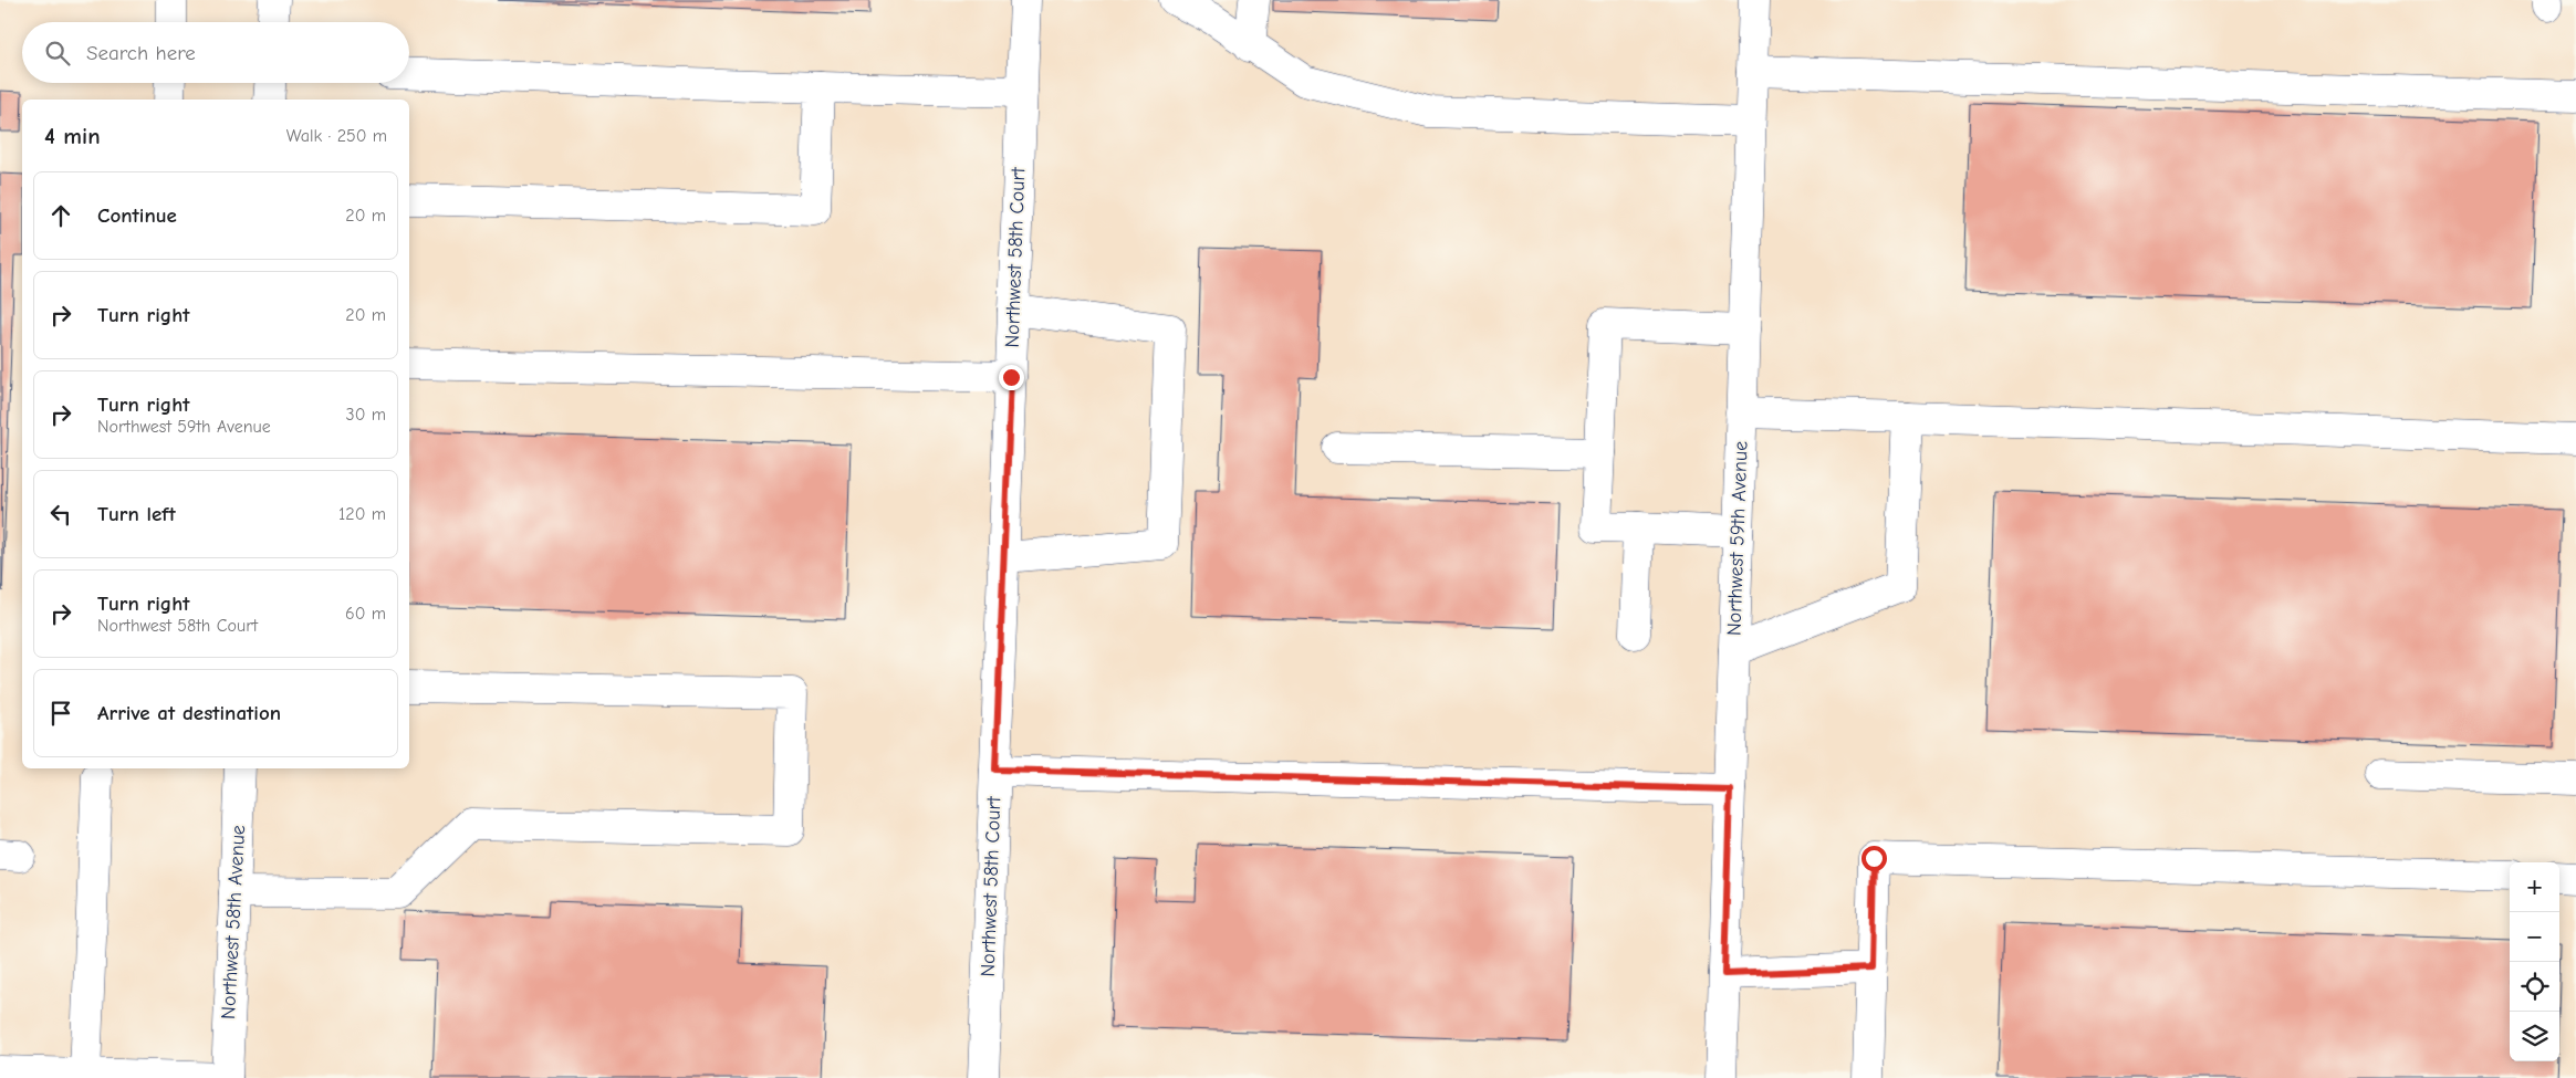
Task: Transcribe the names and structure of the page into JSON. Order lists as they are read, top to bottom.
{
  "streets": {
    "street": ["Northwest 58th Court", "Northwest 59th Avenue", "Northwest 58th Avenue"]
  },
  "page": {
    "search": "Search here",
    "heading": ["4 min", "Walk · 250 m"],
    "list": [
      ["Continue", "20 m"],
      ["Turn right", "20 m"],
      ["Turn right", "Northwest 59th Avenue", "30 m"],
      ["Turn left", "120 m"],
      ["Turn right", "Northwest 58th Court", "60 m"],
      "Arrive at destination"
    ],
    "map_buttons": ["+", "−"]
  }
}
